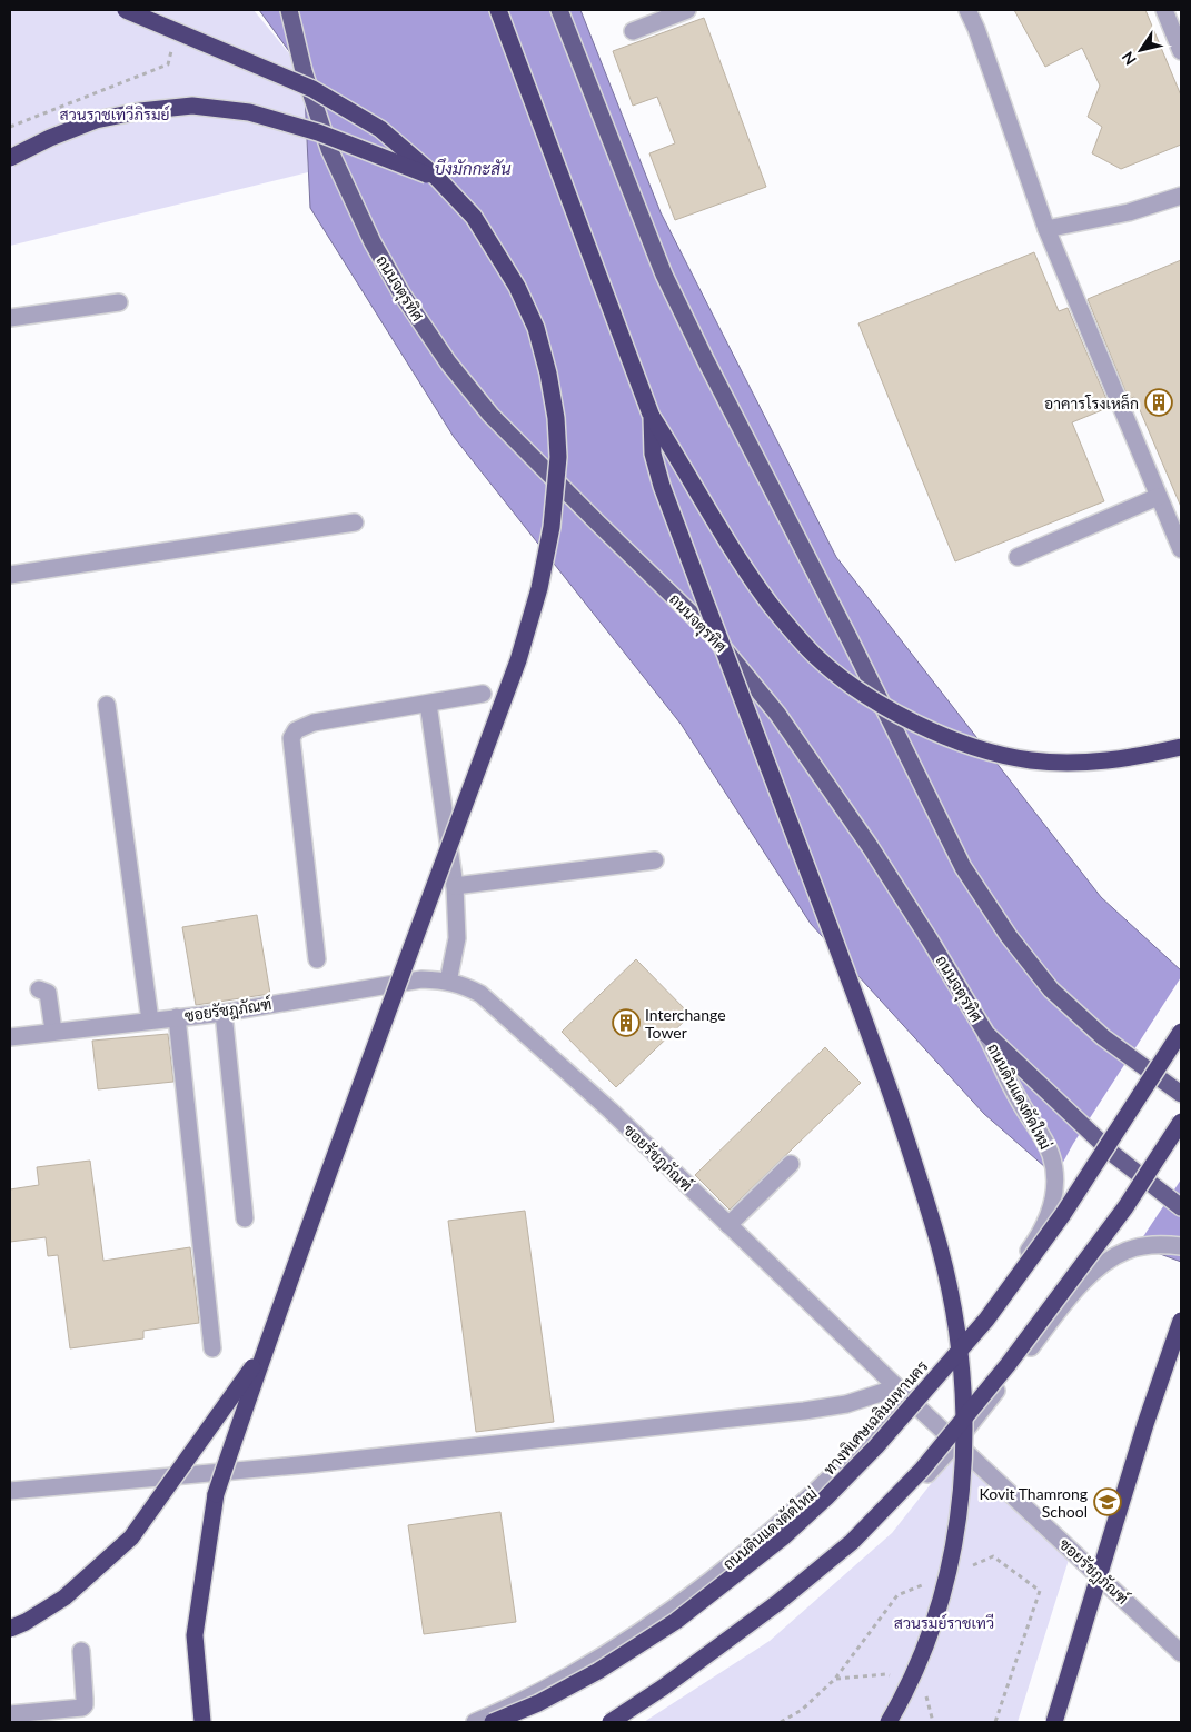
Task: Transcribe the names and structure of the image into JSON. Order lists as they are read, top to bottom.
{
  "streets": {
    "highway": ["ทางพิเศษเฉลิมมหานคร"],
    "main road": ["ถนนจตุรทิศ"],
    "street": ["ซอยรัชฎภัณฑ์", "ถนนดินแดงตัดใหม่"]
  },
  "crossings": [
    ["ถนนจตุรทิศ", "ถนนดินแดงตัดใหม่"],
    ["ซอยรัชฎภัณฑ์", "ถนนดินแดงตัดใหม่"]
  ],
  "water": ["บึงมักกะสัน"],
  "parks": ["สวนราชเทวีภิรมย์", "สวนรมย์ราชเทวี"],
  "places": {
    "building": ["อาคารโรงเหล็ก", "Interchange Tower"],
    "school or university": ["Kovit Thamrong School"]
  },
  "north": "bottom left"
}
